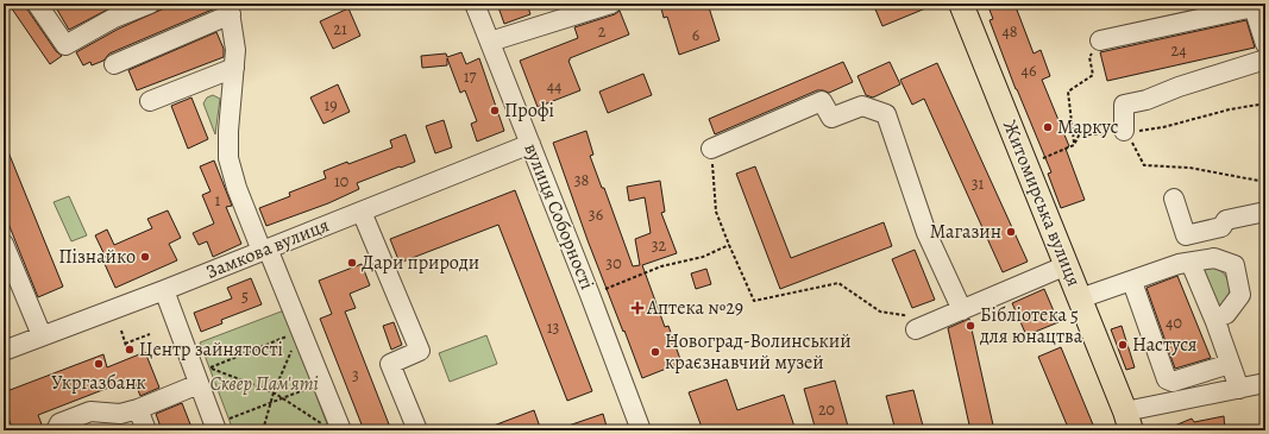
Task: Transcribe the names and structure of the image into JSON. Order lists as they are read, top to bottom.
{
  "streets": {
    "main road": ["Житомирська вулиця"],
    "street": ["вулиця Соборності", "Замкова вулиця"]
  },
  "crossings": [
    ["вулиця Соборності", "Замкова вулиця"]
  ],
  "parks": ["Сквер Пам'яті"],
  "places": {
    "other": [
      "Профі",
      "Маркус",
      "Магазин",
      "Пізнайко",
      "Дари природи",
      "Бібліотека 5 для юнацтва",
      "Настуся",
      "Центр зайнятості",
      "Новоград-Волинський краєзнавчий музей",
      "Укргазбанк"
    ],
    "health": ["Аптека №29"]
  },
  "house_numbers": [
    "21",
    "2",
    "48",
    "6",
    "24",
    "46",
    "17",
    "44",
    "19",
    "38",
    "10",
    "31",
    "1",
    "36",
    "32",
    "30",
    "5",
    "40",
    "13",
    "3",
    "20"
  ]
}
